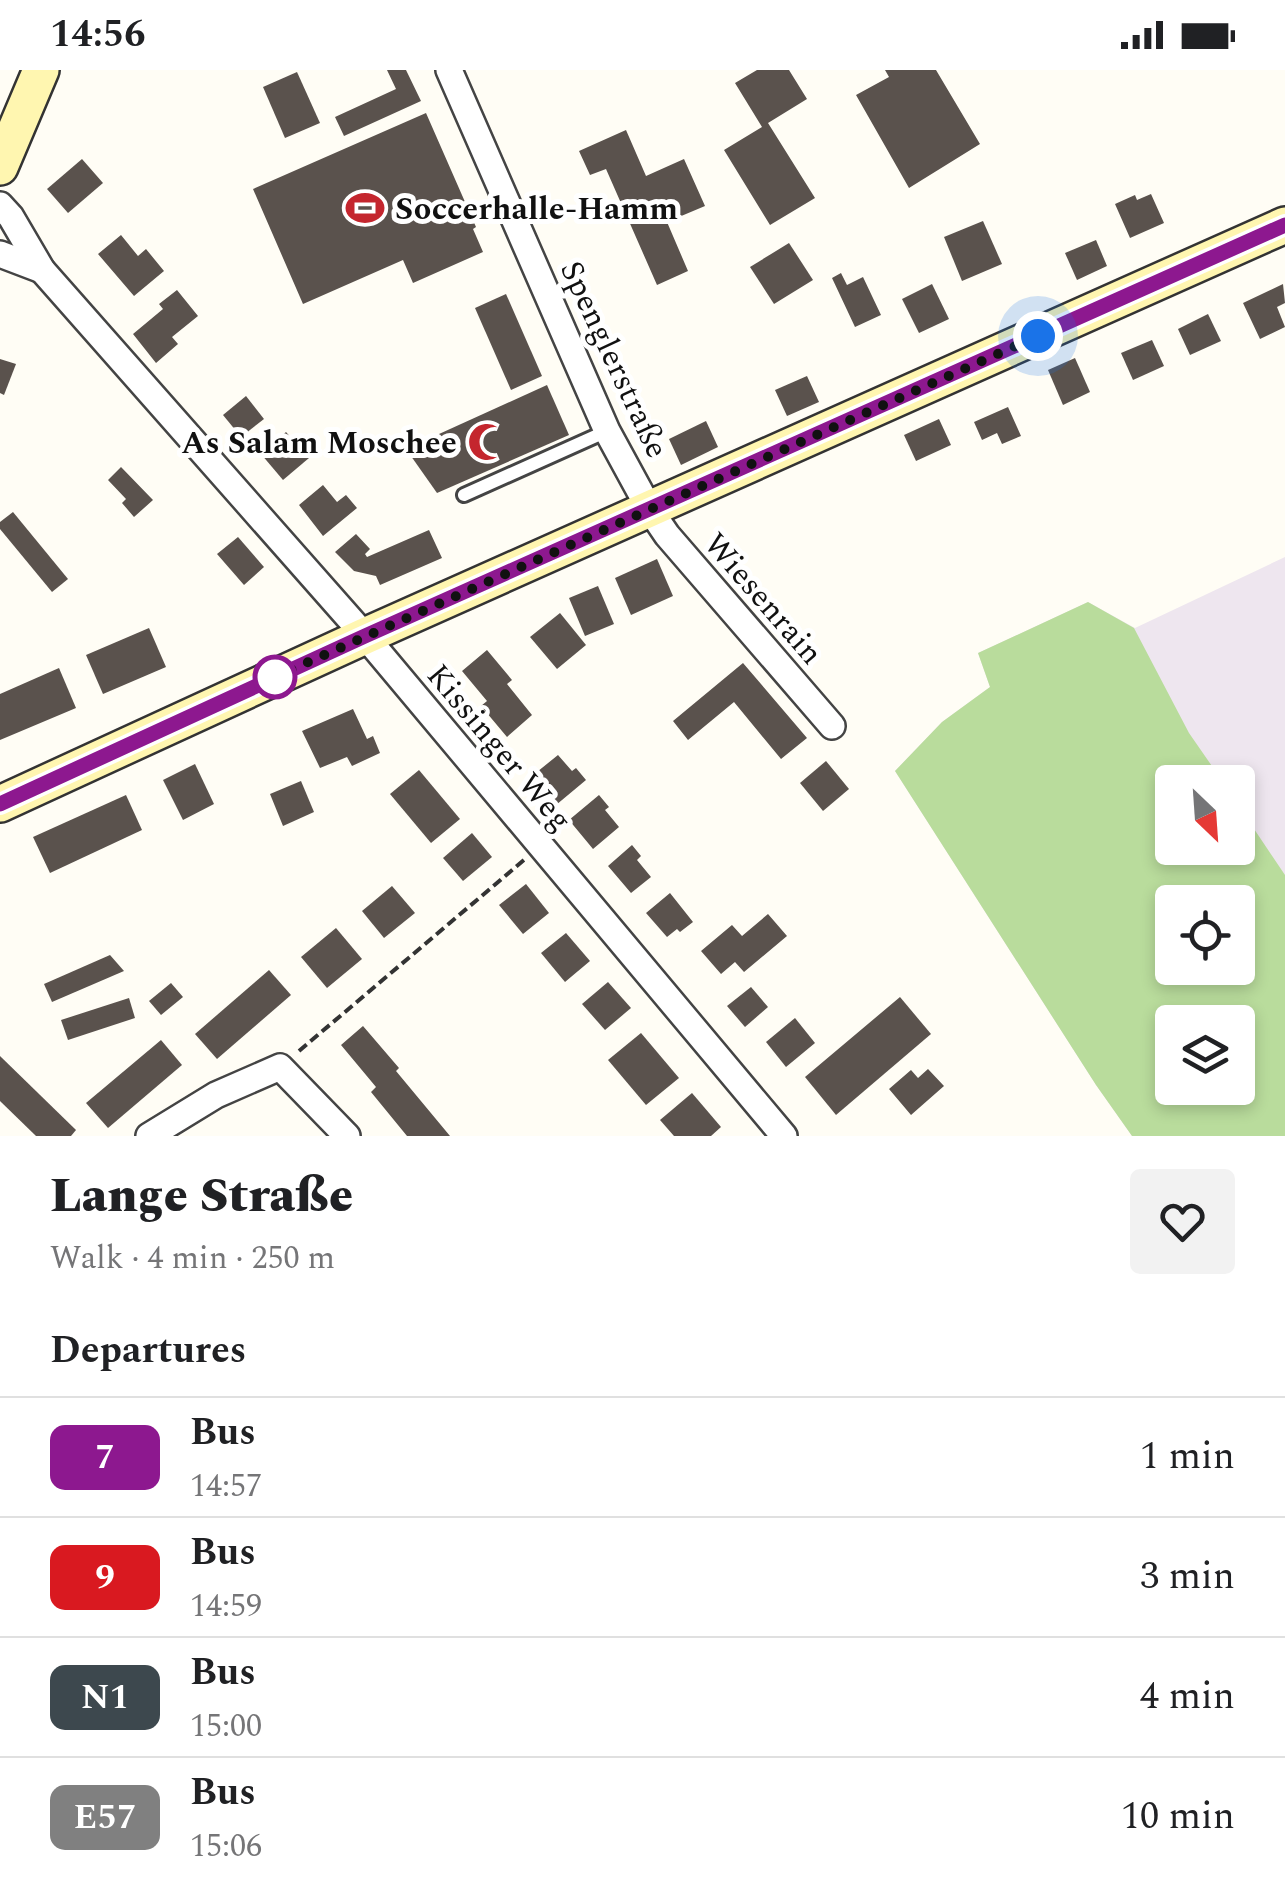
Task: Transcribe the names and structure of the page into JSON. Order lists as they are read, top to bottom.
{
  "streets": {
    "street": ["Spenglerstraße", "Wiesenrain", "Kissinger Weg"]
  },
  "crossings": [
    ["Spenglerstraße", "Wiesenrain"]
  ],
  "places": {
    "sports": ["Soccerhalle-Hamm"],
    "mosque": ["As Salam Moschee"]
  },
  "lines": ["bus line 7"],
  "north": "bottom right",
  "page": {
    "status": "14:56",
    "heading": [
      ["Lange Straße", "Walk · 4 min · 250 m"],
      "Departures"
    ],
    "list": [
      {
        "mark": "7",
        "name": "Bus",
        "note": "14:57",
        "value": "1 min"
      },
      {
        "mark": "9",
        "name": "Bus",
        "note": "14:59",
        "value": "3 min"
      },
      {
        "mark": "N1",
        "name": "Bus",
        "note": "15:00",
        "value": "4 min"
      },
      {
        "mark": "E57",
        "name": "Bus",
        "note": "15:06",
        "value": "10 min"
      }
    ]
  }
}
